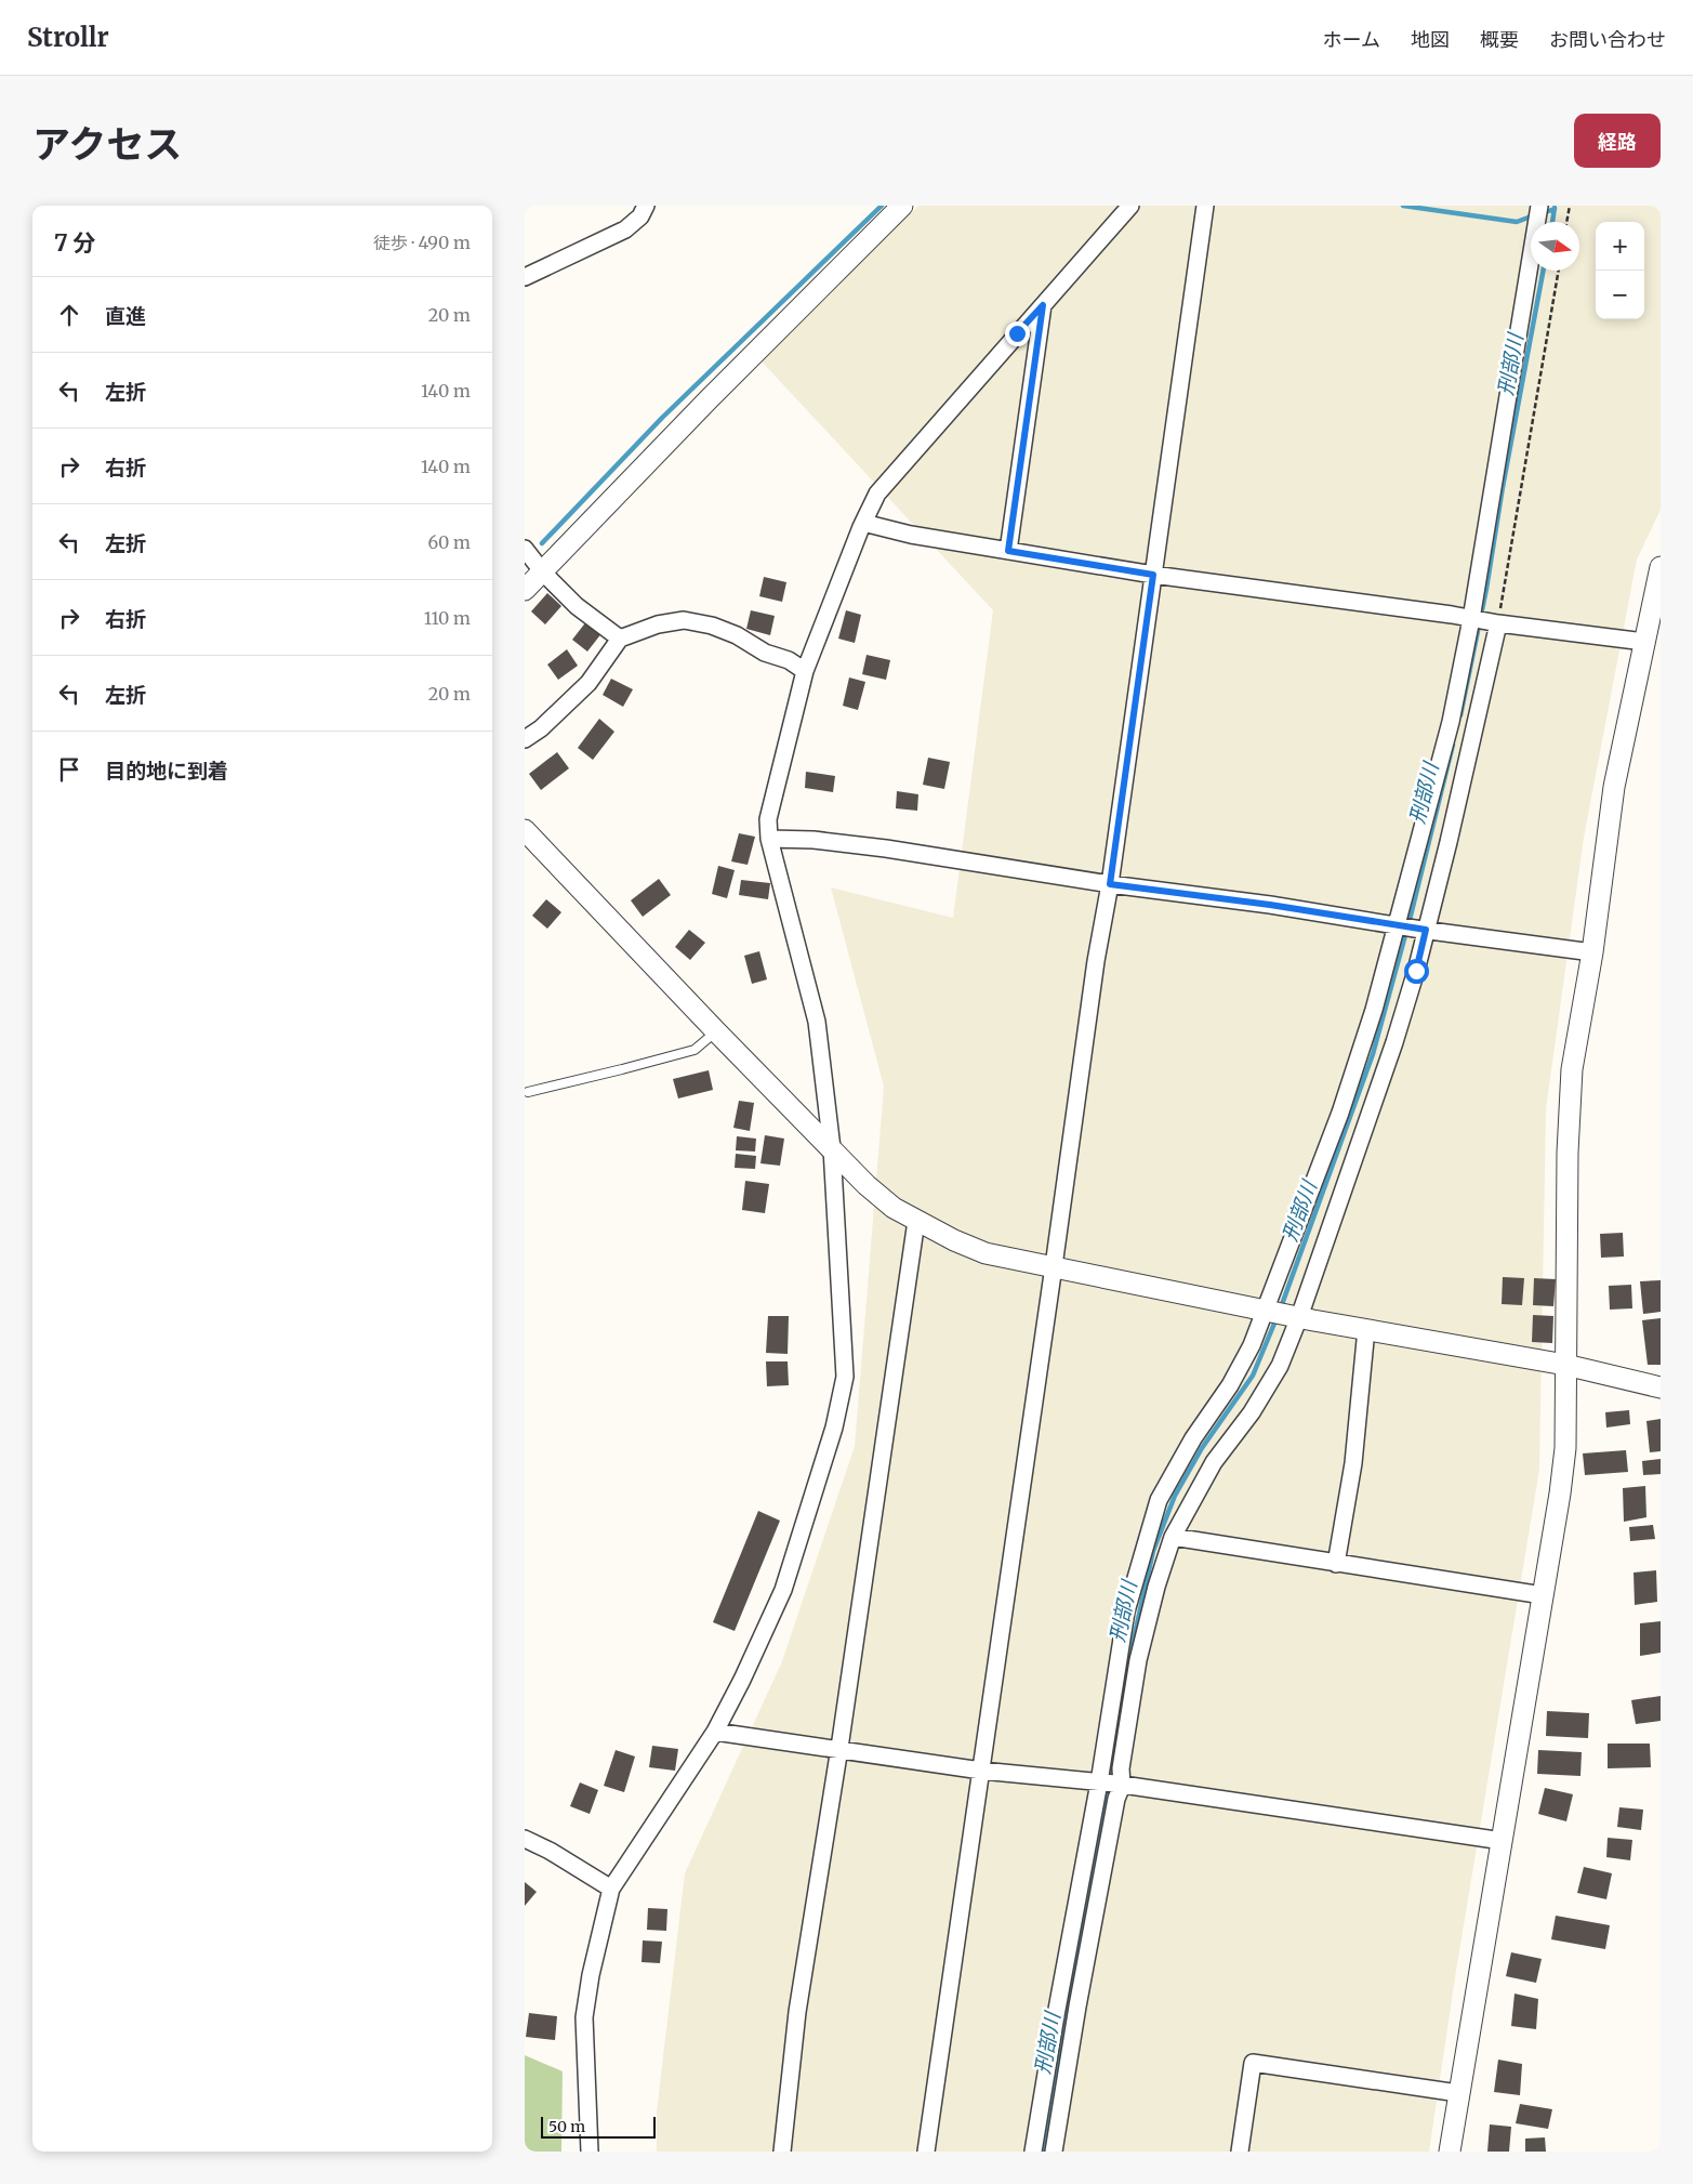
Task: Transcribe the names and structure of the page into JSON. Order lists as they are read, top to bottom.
{
  "water": ["刑部川"],
  "scale_bar": "50 m",
  "north": "right",
  "page": {
    "header": "Strollr",
    "nav": [
      "ホーム",
      "地図",
      "概要",
      "お問い合わせ"
    ],
    "title": "アクセス",
    "buttons": "経路",
    "heading": ["7 分", "徒歩 · 490 m"],
    "map_buttons": ["+", "−"],
    "list": [
      ["直進", "20 m"],
      ["左折", "140 m"],
      ["右折", "140 m"],
      ["左折", "60 m"],
      ["右折", "110 m"],
      ["左折", "20 m"],
      "目的地に到着"
    ],
    "scale": "50 m"
  }
}
